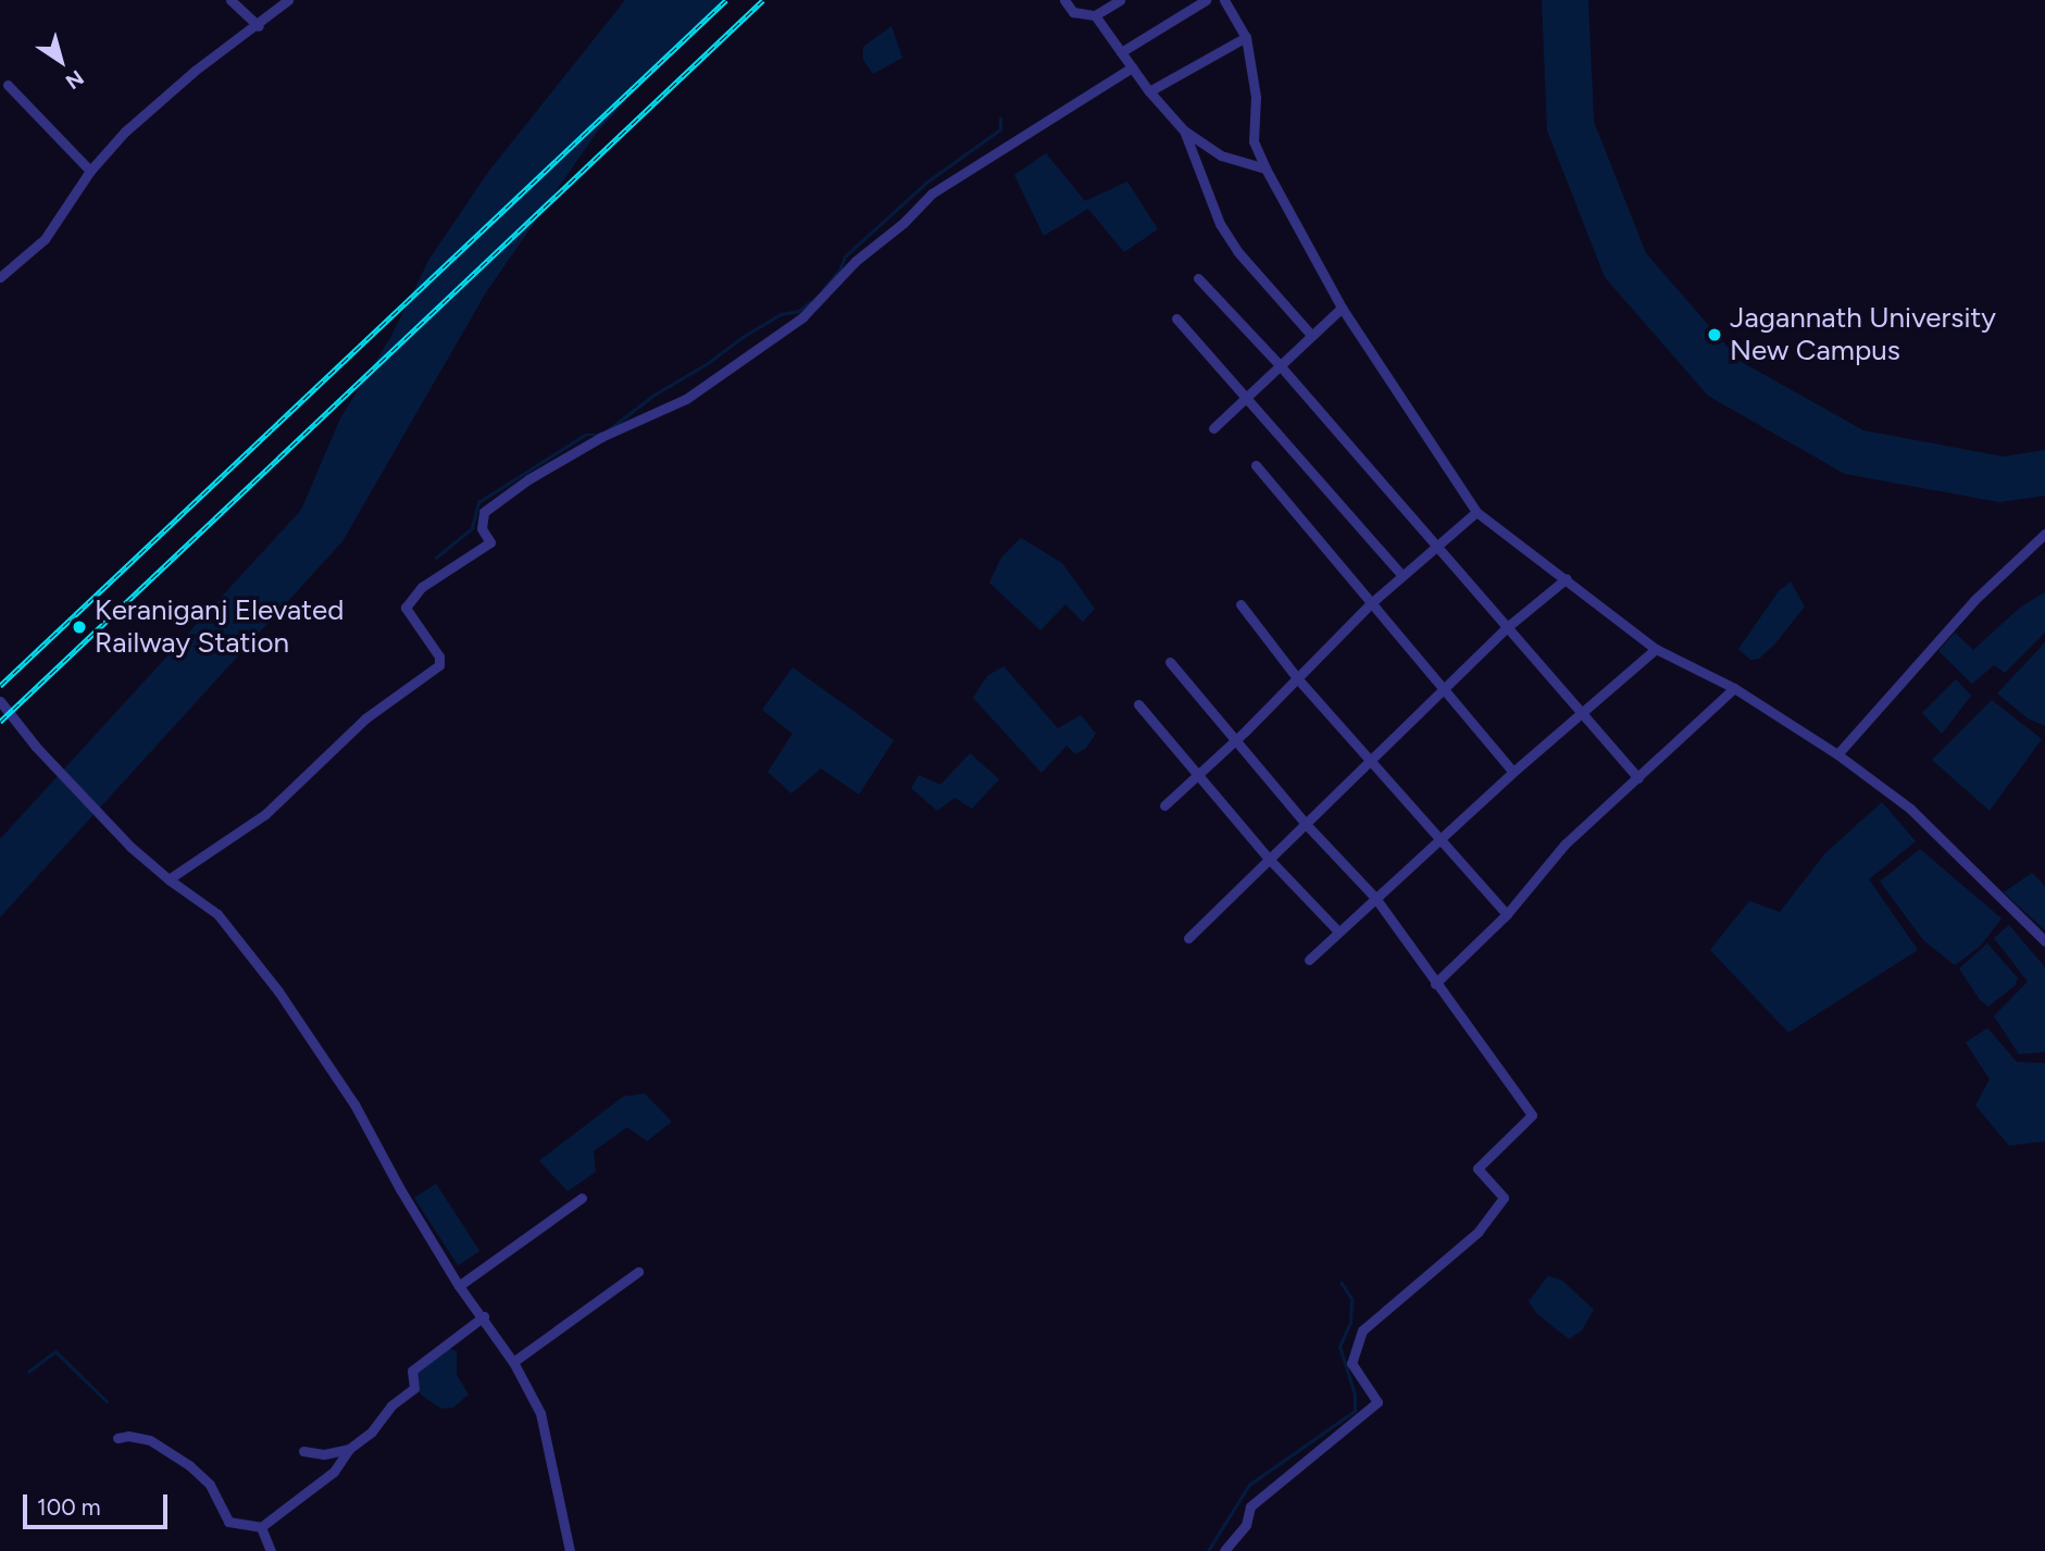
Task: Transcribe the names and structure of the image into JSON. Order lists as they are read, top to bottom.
{
  "places": ["Jagannath University New Campus", "Keraniganj Elevated Railway Station"],
  "scale_bar": "100 m",
  "north": "bottom right"
}
